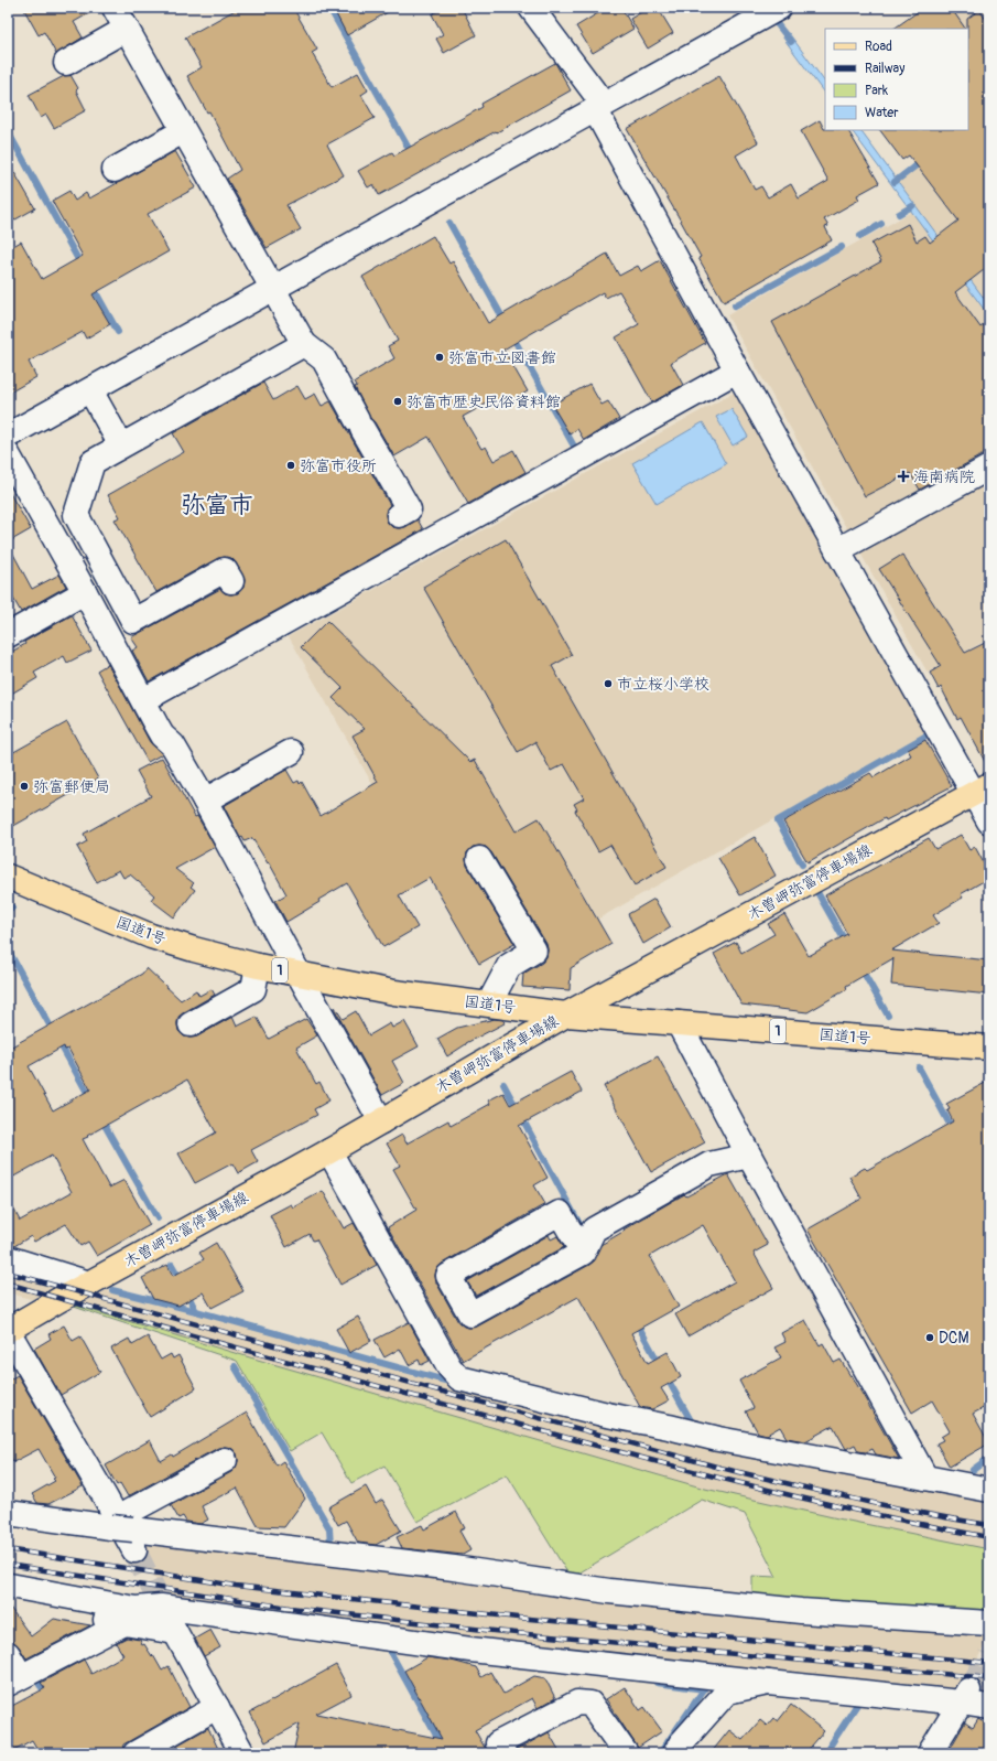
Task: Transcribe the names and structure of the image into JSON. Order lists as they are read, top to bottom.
{
  "streets": {
    "main road": ["木曽岬弥富停車場線", "国道1号", "1"]
  },
  "crossings": [
    ["木曽岬弥富停車場線", "国道1号"]
  ],
  "districts": ["弥富市"],
  "places": {
    "other": [
      "弥富市立図書館",
      "弥富市歴史民俗資料館",
      "弥富市役所",
      "市立桜小学校",
      "弥富郵便局",
      "DCM"
    ],
    "health": ["海南病院"]
  },
  "legend": [
    "Road",
    "Railway",
    "Park",
    "Water"
  ]
}
